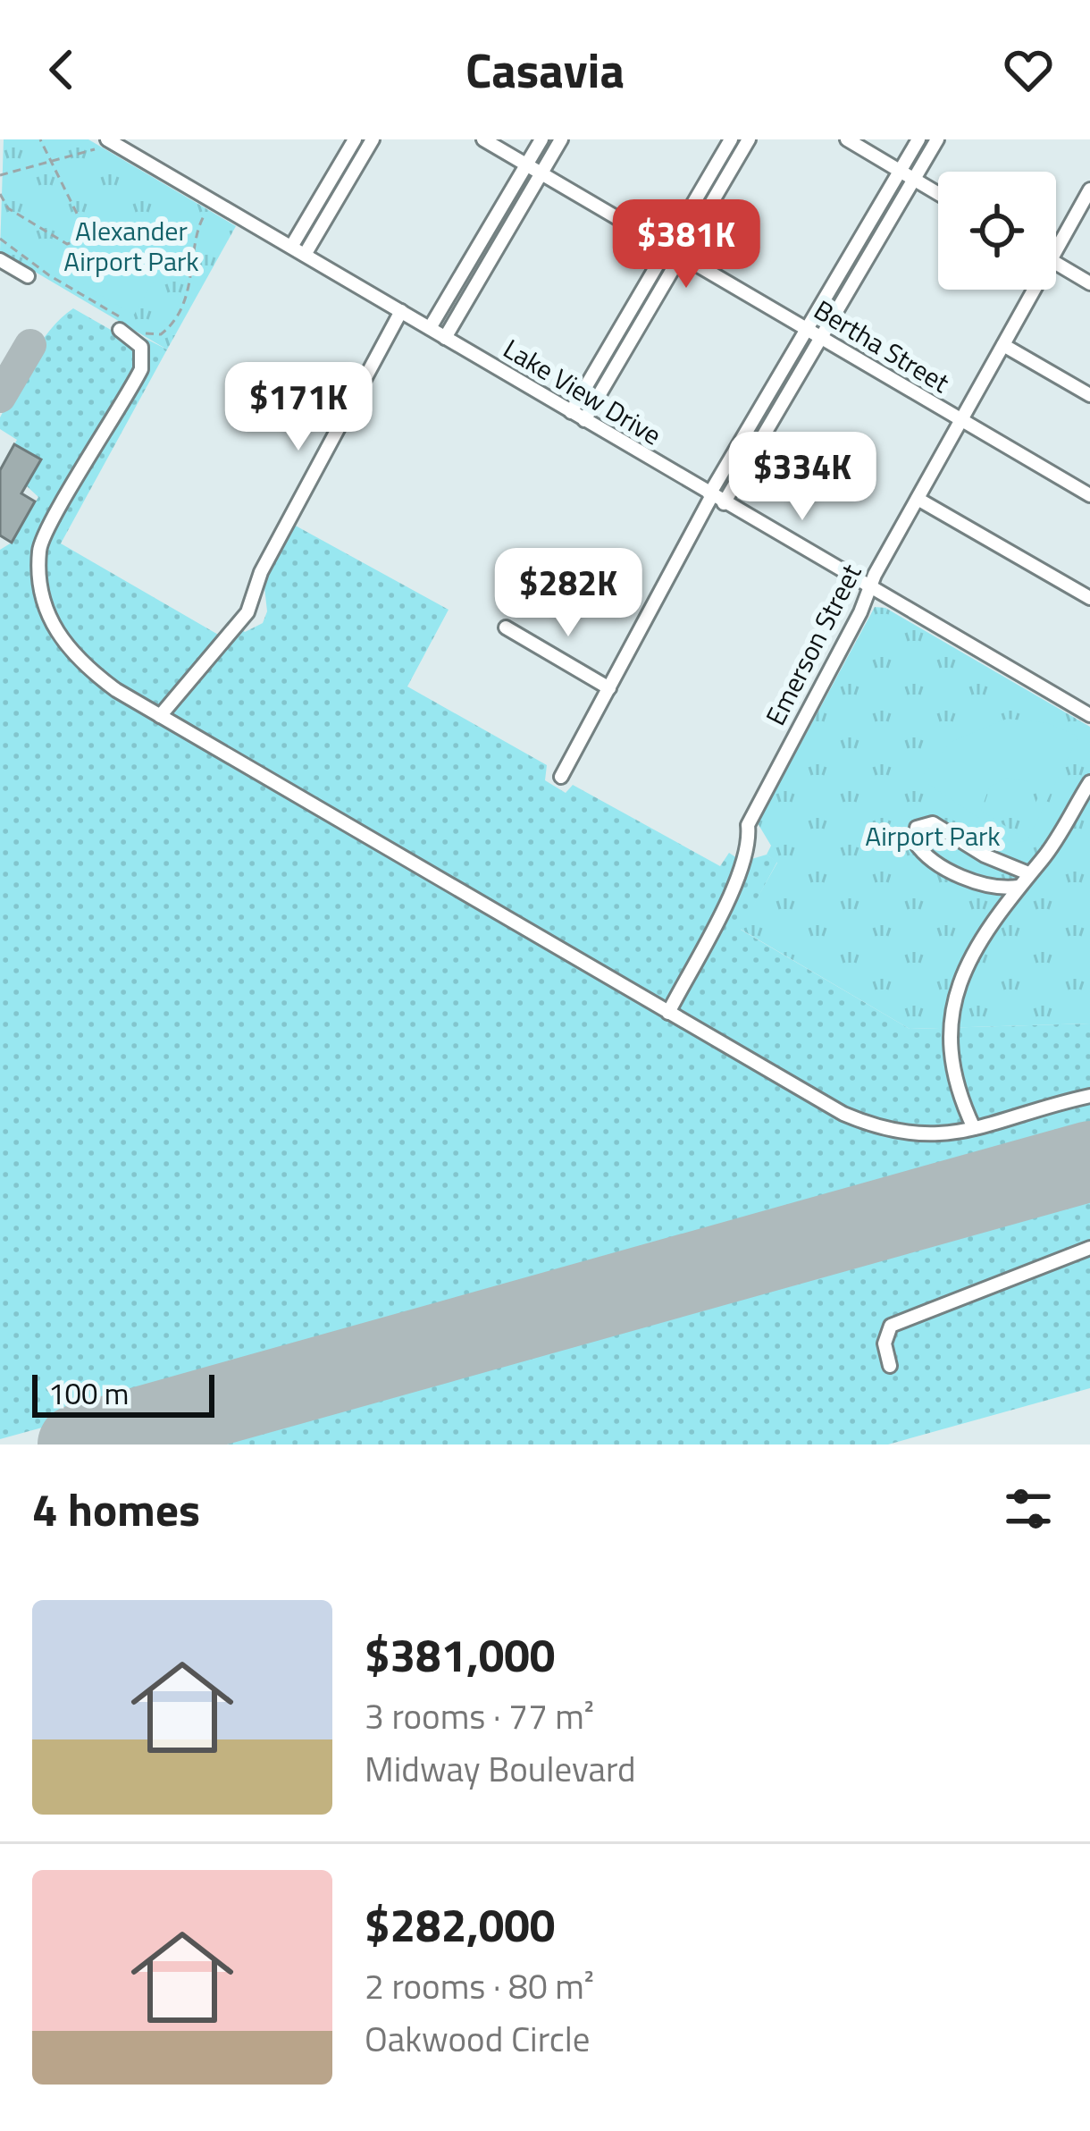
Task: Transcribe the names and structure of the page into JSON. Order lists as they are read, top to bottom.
{
  "streets": {
    "street": ["Bertha Street", "Lake View Drive", "Emerson Street"]
  },
  "crossings": [
    ["Bertha Street", "Emerson Street"],
    ["Lake View Drive", "Emerson Street"]
  ],
  "parks": ["Alexander Airport Park", "Airport Park"],
  "scale_bar": "100 m",
  "page": {
    "header": "Casavia",
    "price": [
      "$381K",
      "$171K",
      "$334K",
      "$282K"
    ],
    "scale": "100 m",
    "heading": "4 homes",
    "list": [
      {
        "name": "$381,000",
        "note": "3 rooms · 77 m² · Midway Boulevard"
      },
      {
        "name": "$282,000",
        "note": "2 rooms · 80 m² · Oakwood Circle"
      }
    ]
  }
}
